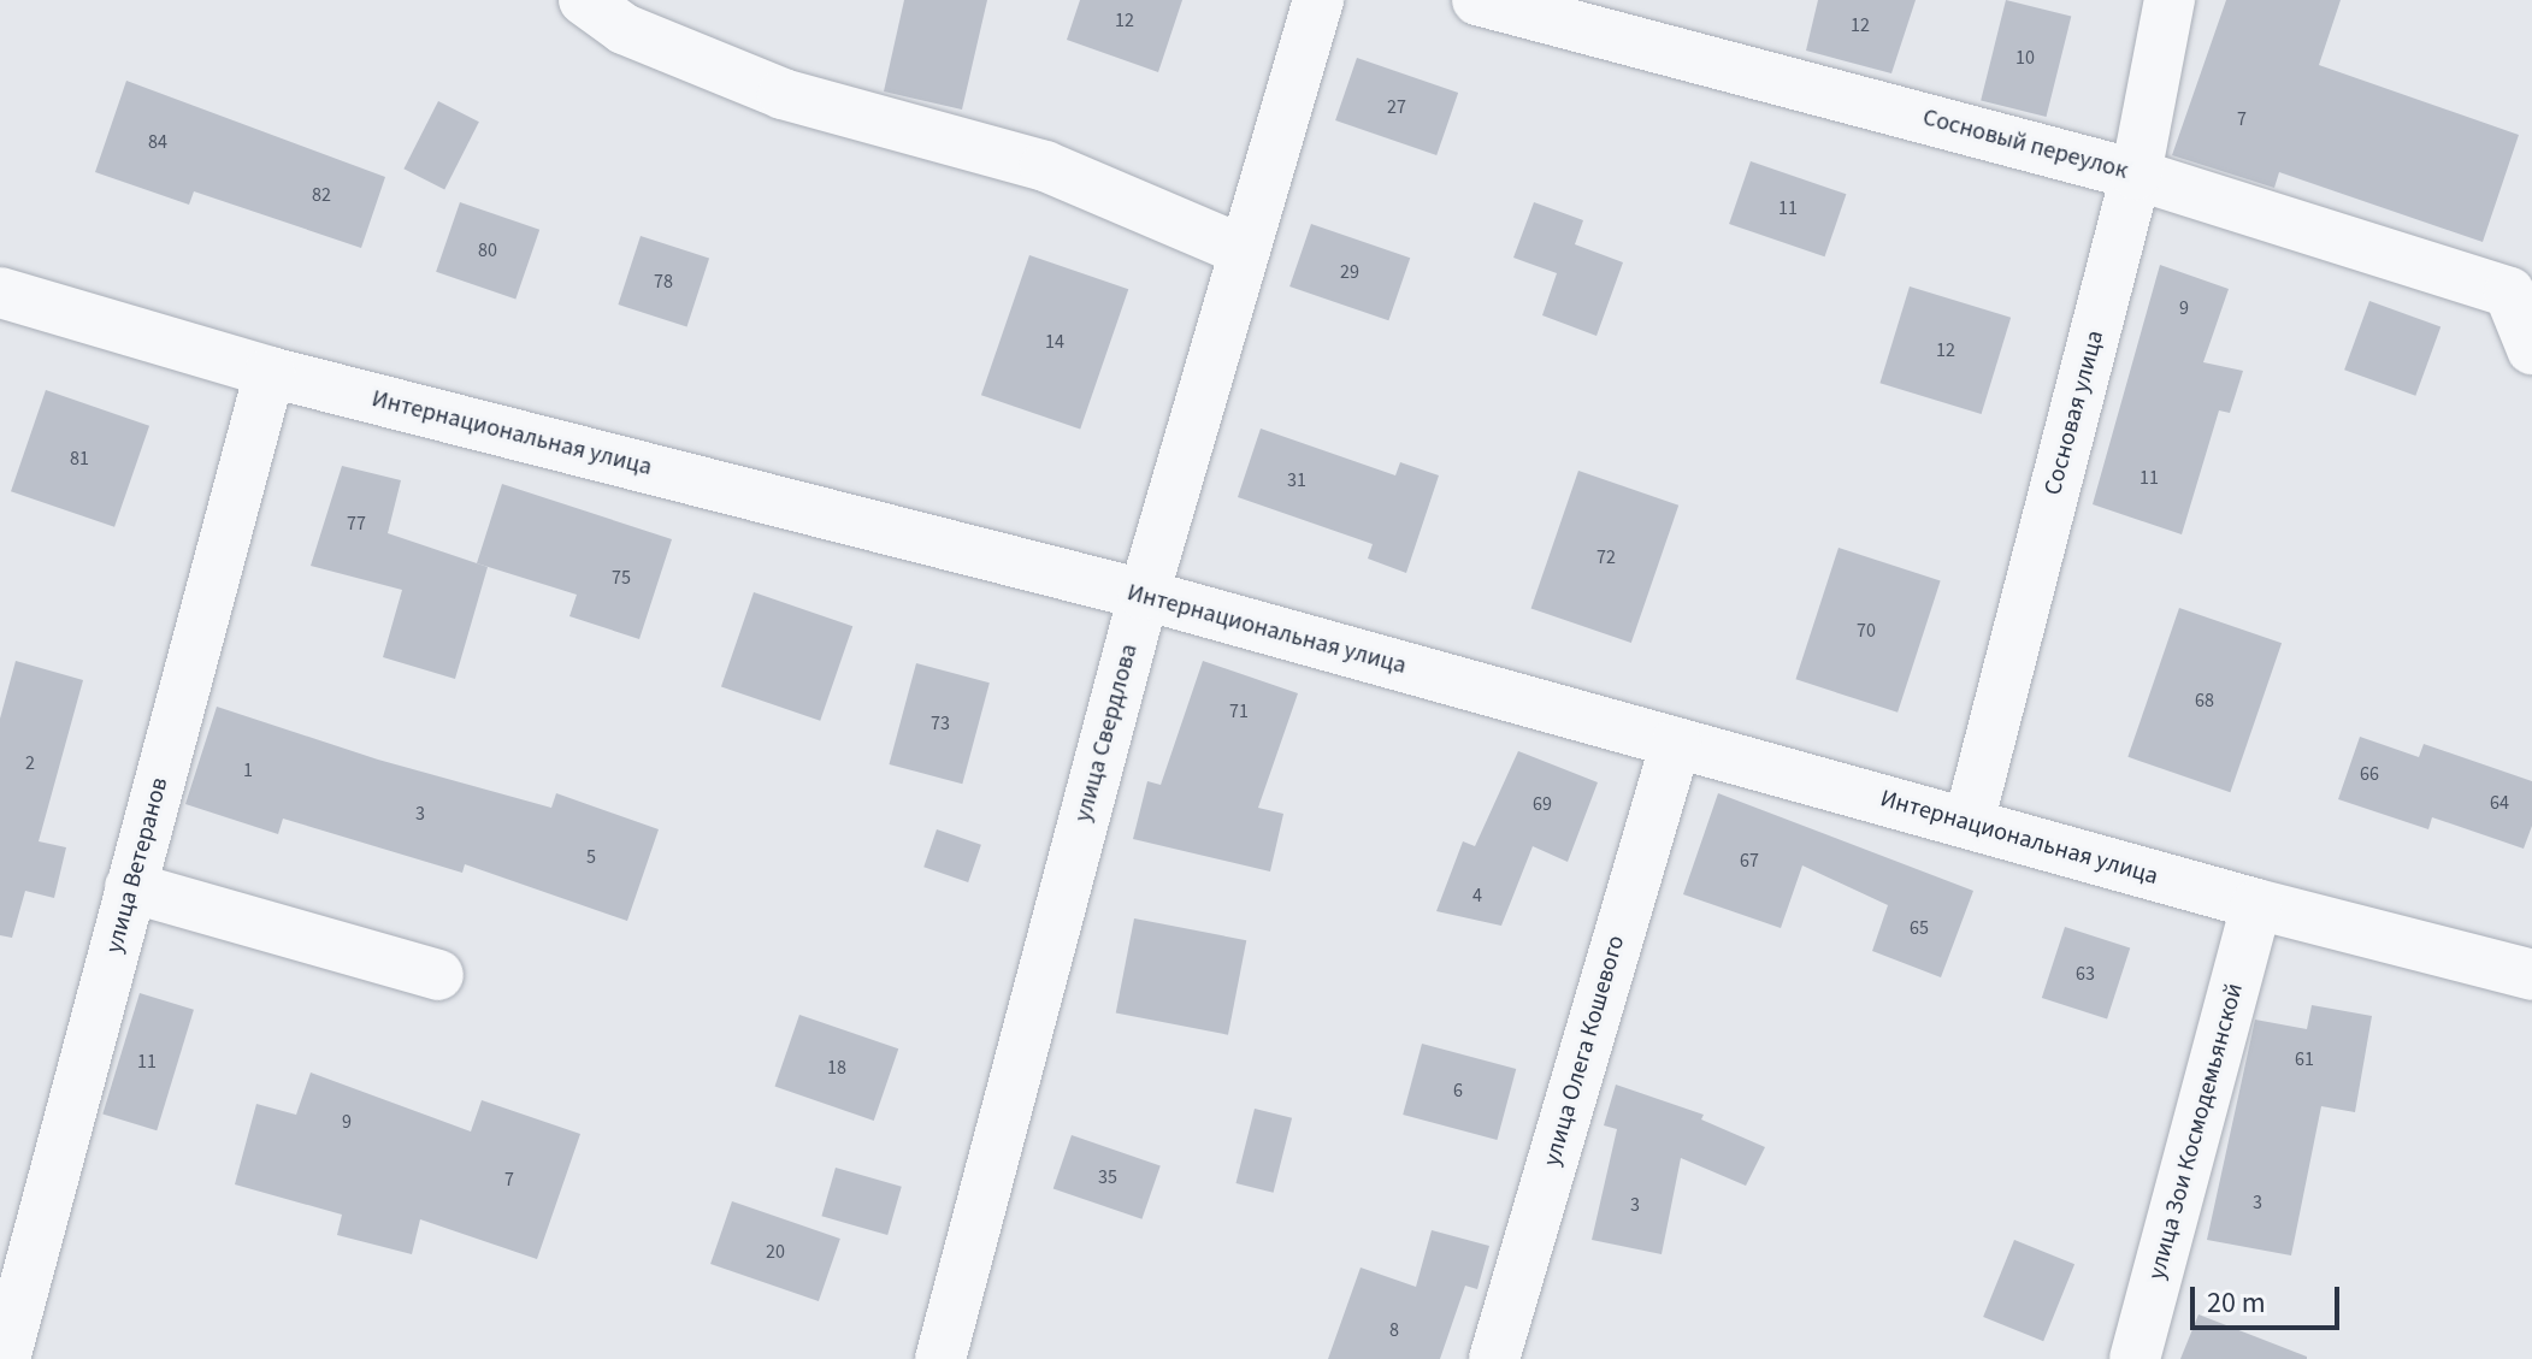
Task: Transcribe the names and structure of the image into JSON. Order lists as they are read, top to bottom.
{
  "streets": {
    "street": [
      "Сосновый переулок",
      "Сосновая улица",
      "Интернациональная улица",
      "улица Свердлова",
      "улица Ветеранов",
      "улица Олега Кошевого",
      "улица Зои Космодемьянской"
    ]
  },
  "crossings": [
    ["Сосновый переулок", "Сосновая улица"],
    ["Сосновая улица", "Интернациональная улица"],
    ["Интернациональная улица", "улица Свердлова"],
    ["Интернациональная улица", "улица Ветеранов"],
    ["Интернациональная улица", "улица Олега Кошевого"],
    ["Интернациональная улица", "улица Зои Космодемьянской"]
  ],
  "house_numbers": [
    "12",
    "12",
    "10",
    "27",
    "7",
    "84",
    "82",
    "11",
    "80",
    "29",
    "78",
    "9",
    "14",
    "12",
    "81",
    "11",
    "31",
    "77",
    "72",
    "75",
    "70",
    "68",
    "71",
    "73",
    "2",
    "1",
    "66",
    "64",
    "69",
    "3",
    "5",
    "67",
    "4",
    "65",
    "63",
    "61",
    "11",
    "18",
    "6",
    "9",
    "35",
    "7",
    "3",
    "3",
    "20",
    "8"
  ],
  "scale_bar": "20 m"
}
